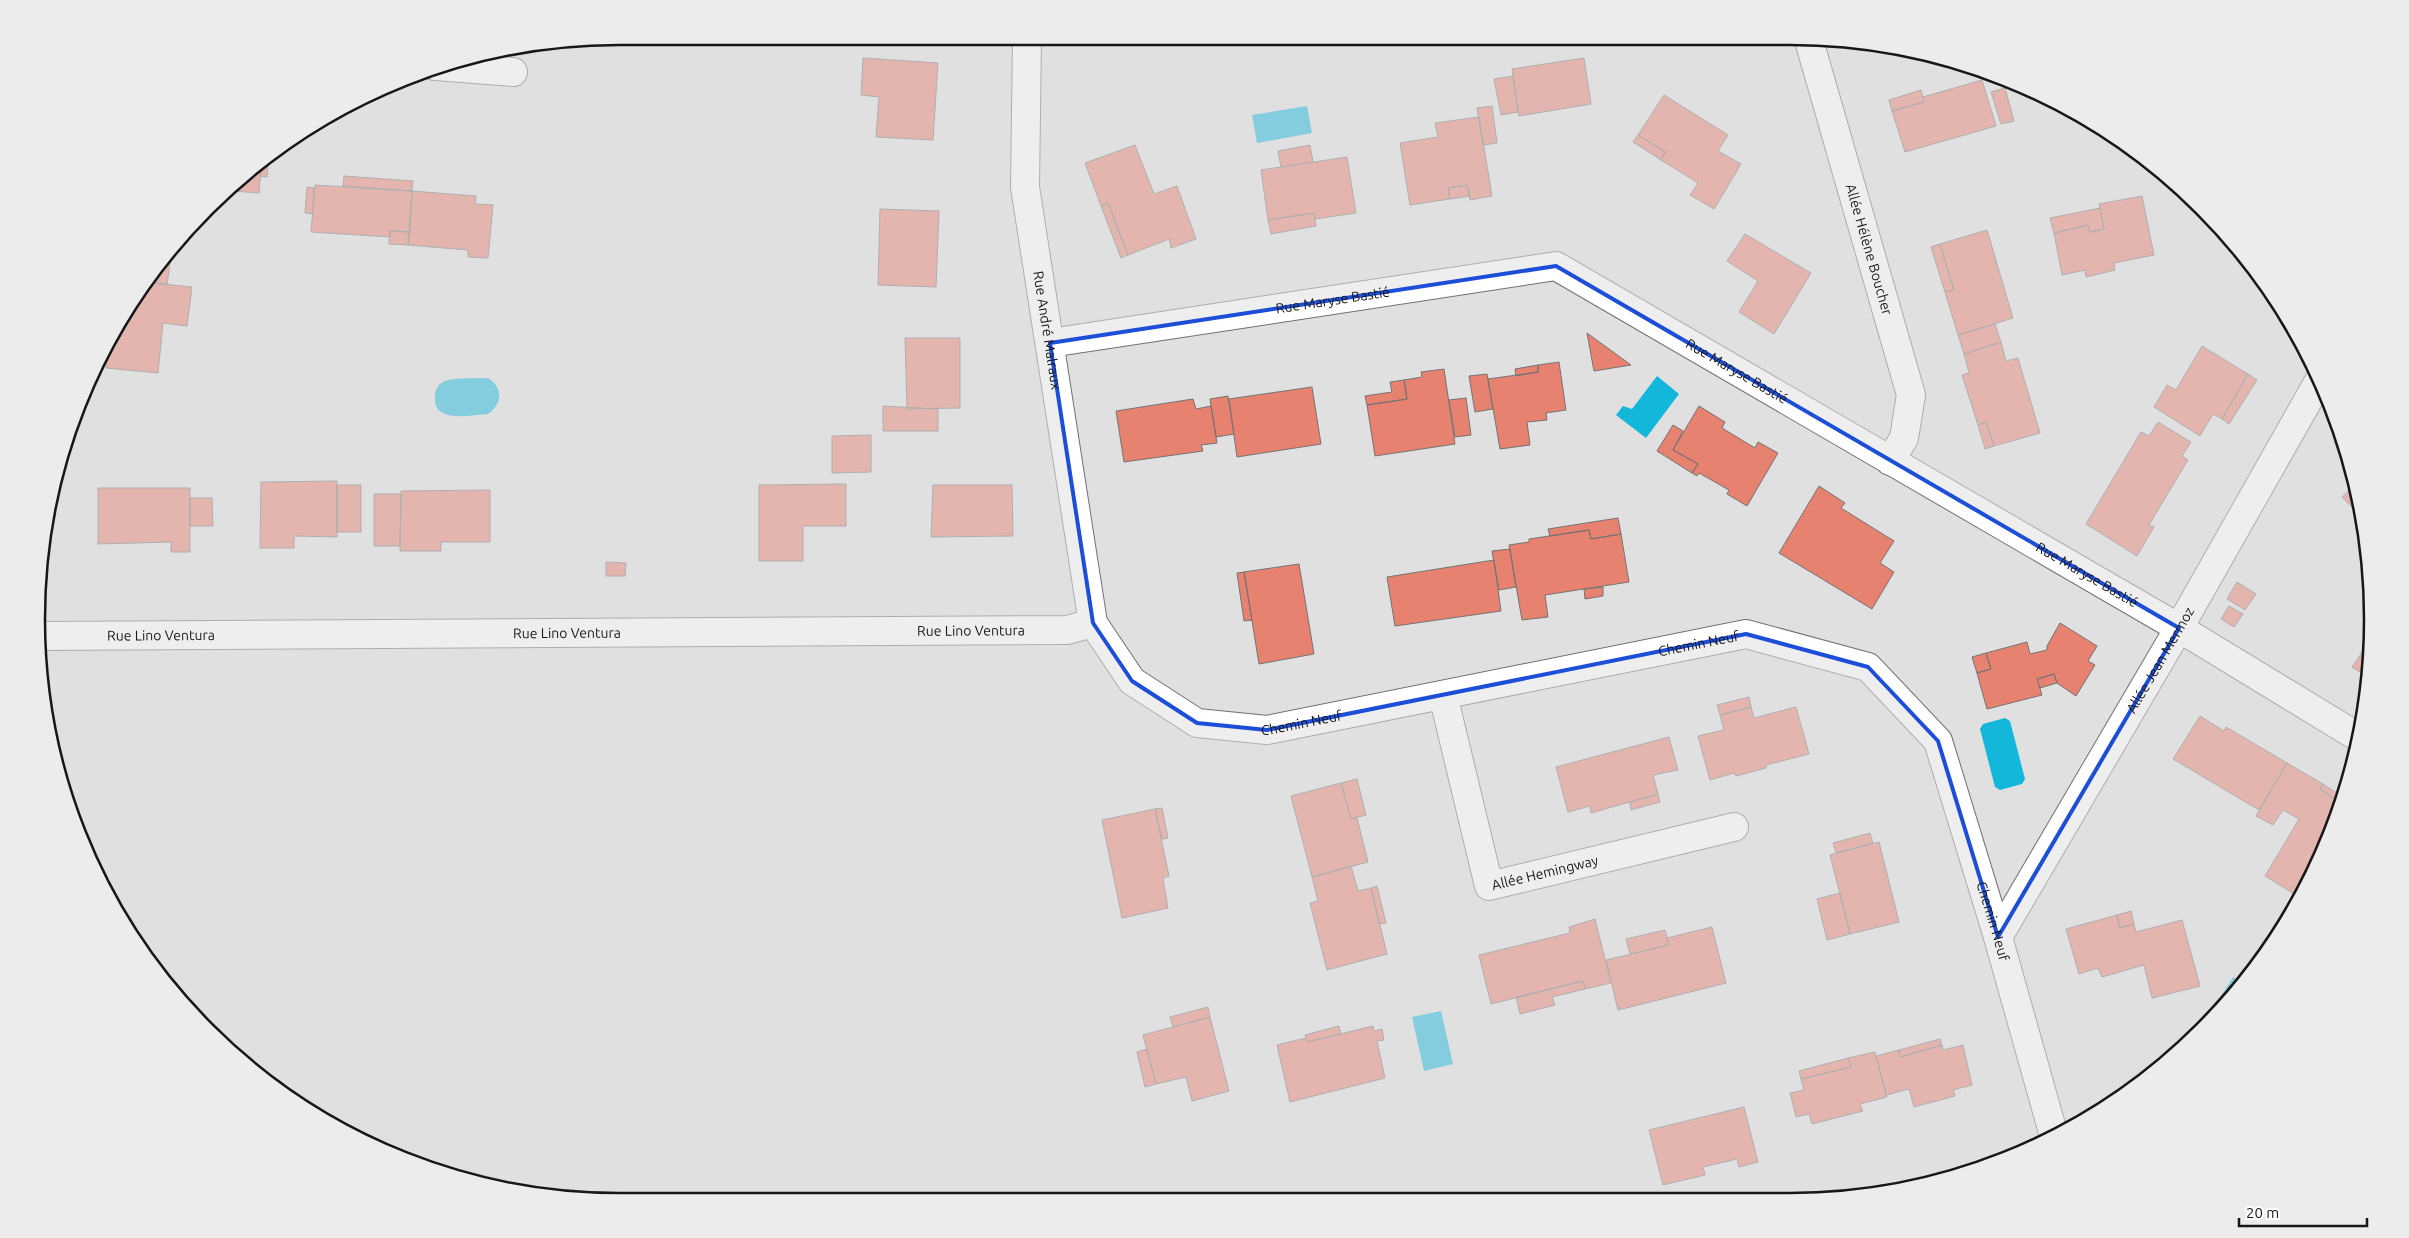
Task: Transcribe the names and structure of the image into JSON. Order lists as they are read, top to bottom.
{
  "streets": {
    "street": [
      "Allée Hélène Boucher",
      "Rue Maryse Bastié",
      "Rue André Malraux",
      "Rue Lino Ventura",
      "Chemin Neuf",
      "Allée Jean Mermoz",
      "Allée Hemingway"
    ]
  },
  "crossings": [
    ["Allée Hélène Boucher", "Rue Maryse Bastié"],
    ["Rue Maryse Bastié", "Rue André Malraux"],
    ["Rue Maryse Bastié", "Allée Jean Mermoz"],
    ["Rue André Malraux", "Rue Lino Ventura"],
    ["Rue André Malraux", "Chemin Neuf"],
    ["Rue Lino Ventura", "Chemin Neuf"],
    ["Chemin Neuf", "Allée Jean Mermoz"],
    ["Chemin Neuf", "Allée Hemingway"]
  ],
  "scale_bar": "20 m"
}
